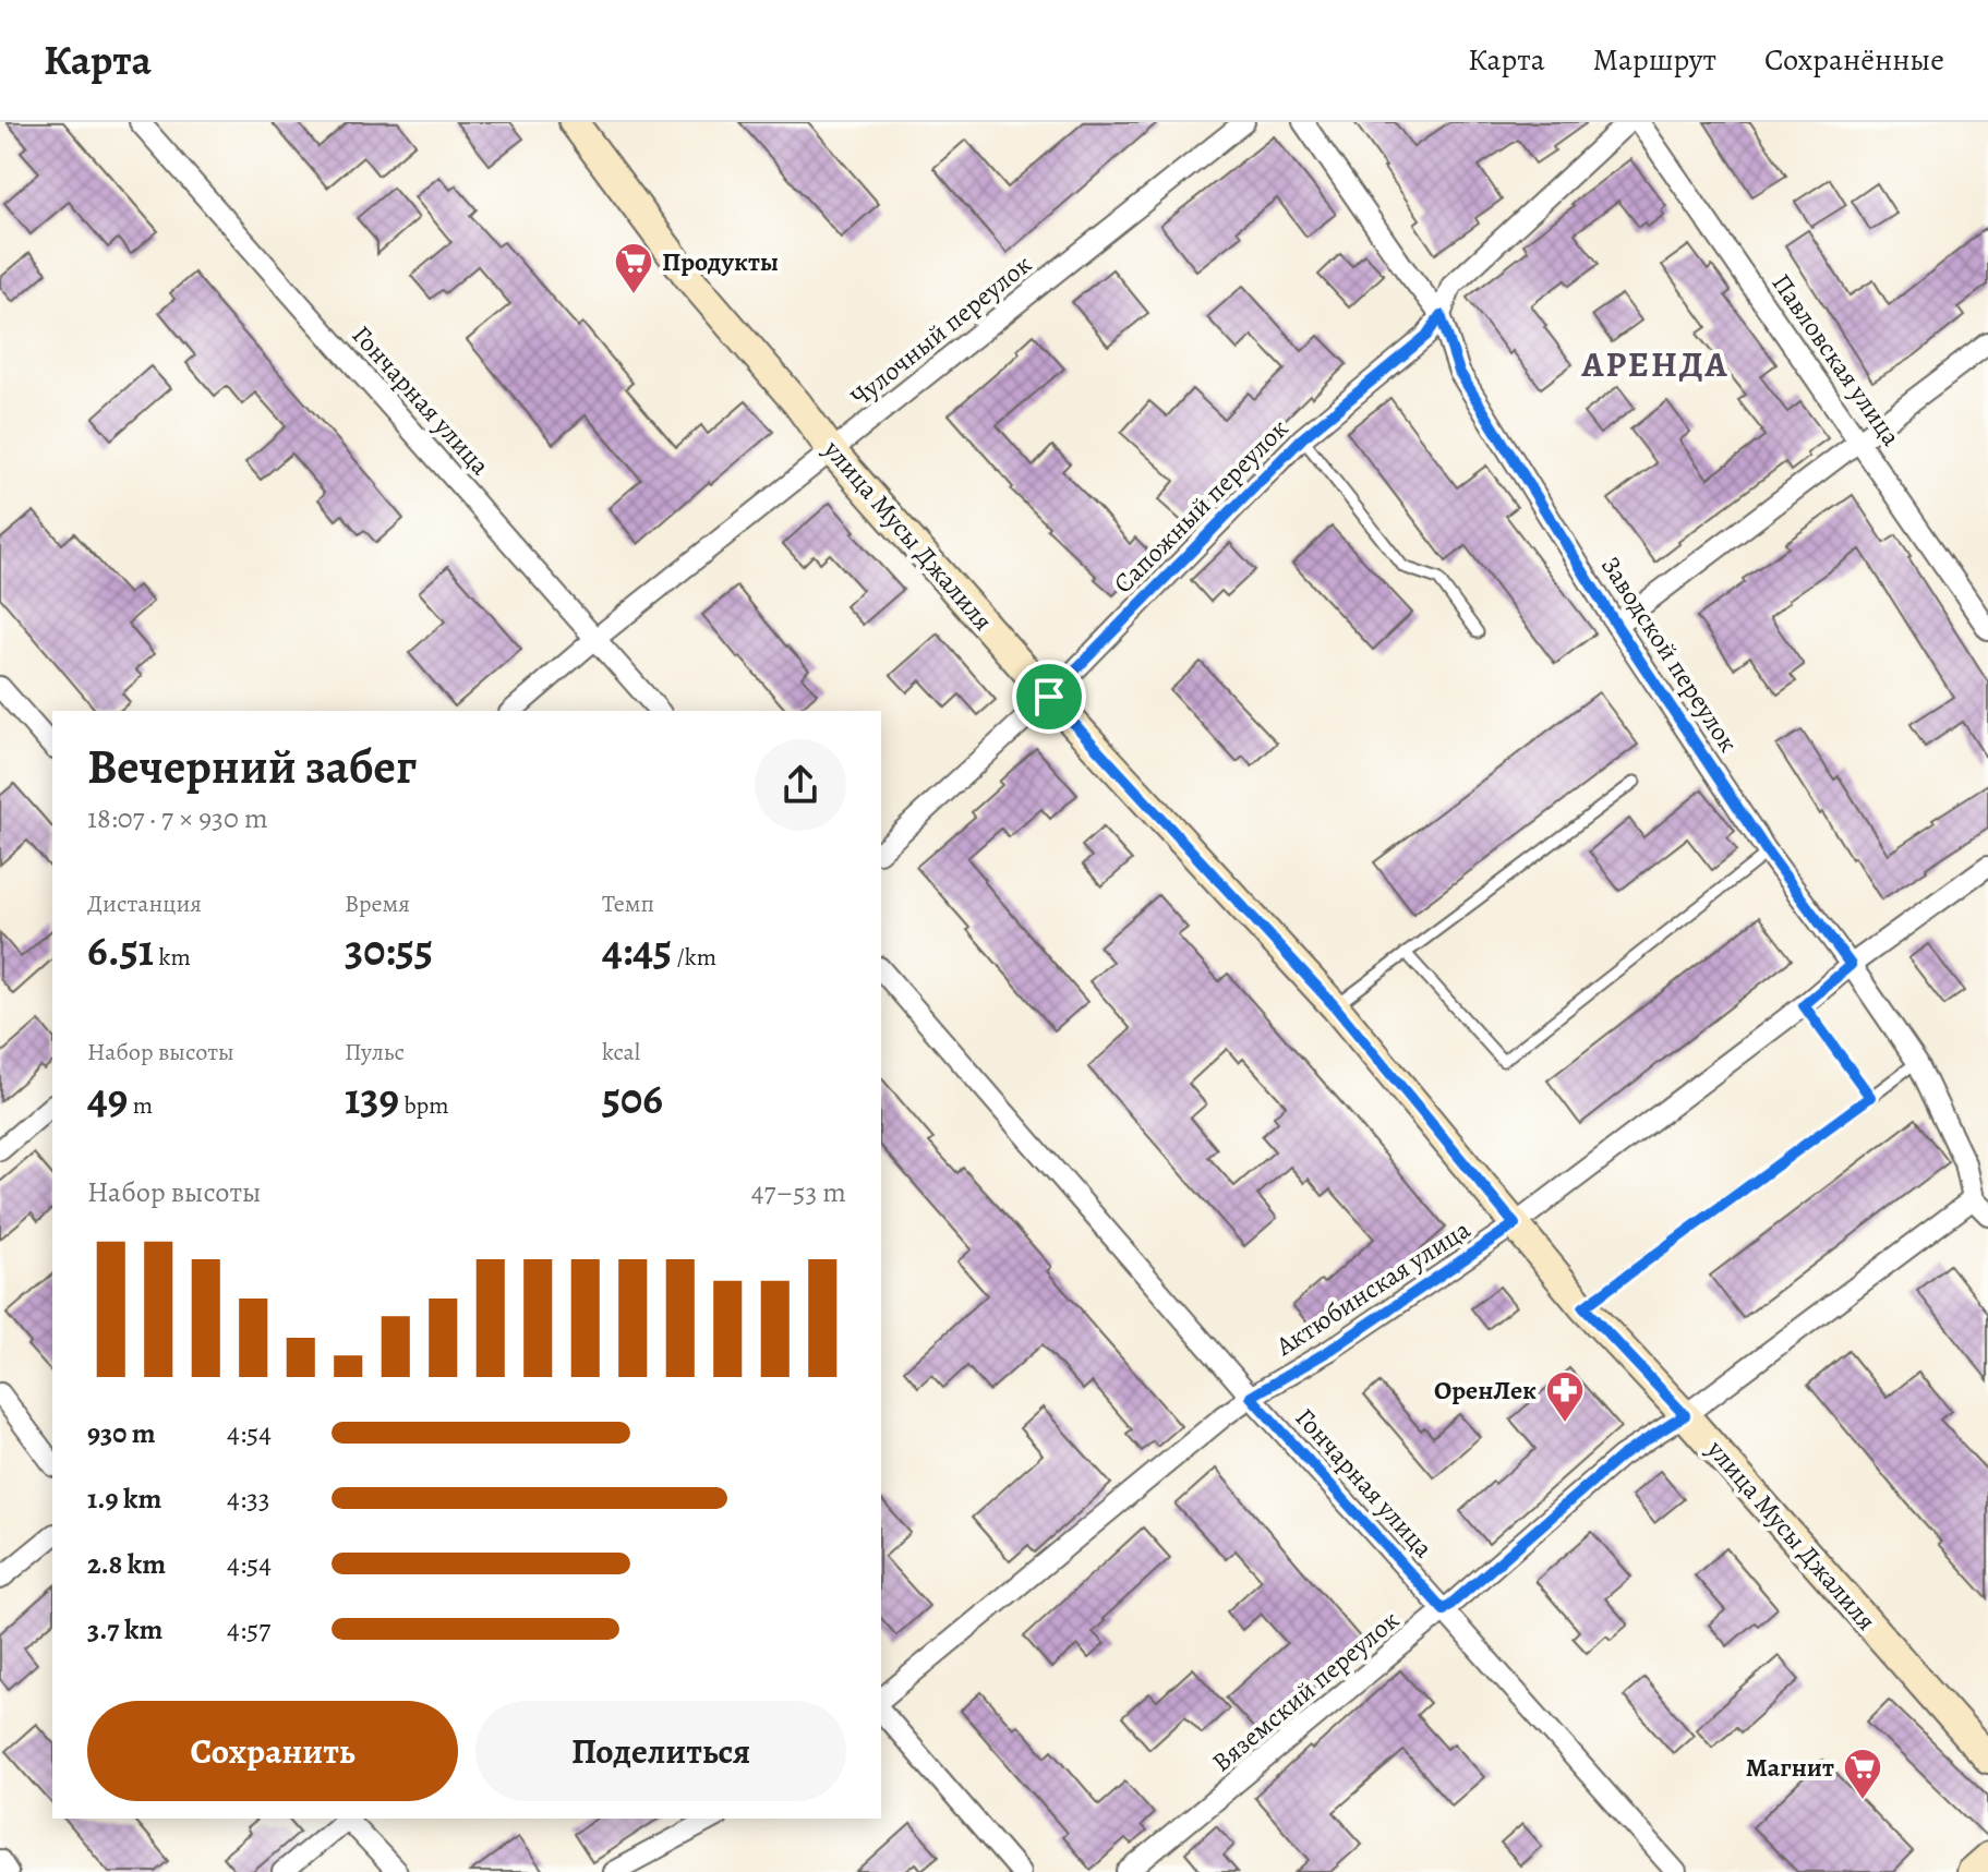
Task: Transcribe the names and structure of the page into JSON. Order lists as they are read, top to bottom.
{
  "streets": {
    "street": [
      "Чулочный переулок",
      "Павловская улица",
      "Гончарная улица",
      "Сапожный переулок",
      "улица Мусы Джалиля",
      "Заводской переулок",
      "Актюбинская улица",
      "Вяземский переулок"
    ]
  },
  "crossings": [
    ["Чулочный переулок", "Гончарная улица"],
    ["Чулочный переулок", "улица Мусы Джалиля"],
    ["Гончарная улица", "Актюбинская улица"],
    ["Гончарная улица", "Вяземский переулок"],
    ["Сапожный переулок", "улица Мусы Джалиля"],
    ["Сапожный переулок", "Заводской переулок"],
    ["улица Мусы Джалиля", "Актюбинская улица"],
    ["улица Мусы Джалиля", "Вяземский переулок"],
    ["Заводской переулок", "Актюбинская улица"],
    ["Заводской переулок", "Вяземский переулок"]
  ],
  "districts": ["АРЕНДА"],
  "places": {
    "supermarket": ["Продукты", "Магнит"],
    "pharmacy": ["ОренЛек"]
  },
  "page": {
    "header": "Карта",
    "nav": ["Карта", "Маршрут", "Сохранённые"],
    "heading": ["Вечерний забег", "18:07 · 7 × 930 m"],
    "stats": [
      ["Дистанция", "6.51 km"],
      ["Время", "30:55"],
      ["Темп", "4:45 /km"],
      ["Набор высоты", "49 m"],
      ["Пульс", "139 bpm"],
      ["kcal", "506"]
    ],
    "chart": ["Набор высоты", "47–53 m"],
    "list": [
      {
        "name": "930 m",
        "note": "4:54"
      },
      {
        "name": "1.9 km",
        "note": "4:33"
      },
      {
        "name": "2.8 km",
        "note": "4:54"
      },
      {
        "name": "3.7 km",
        "note": "4:57"
      }
    ],
    "buttons": ["Сохранить", "Поделиться"]
  }
}
